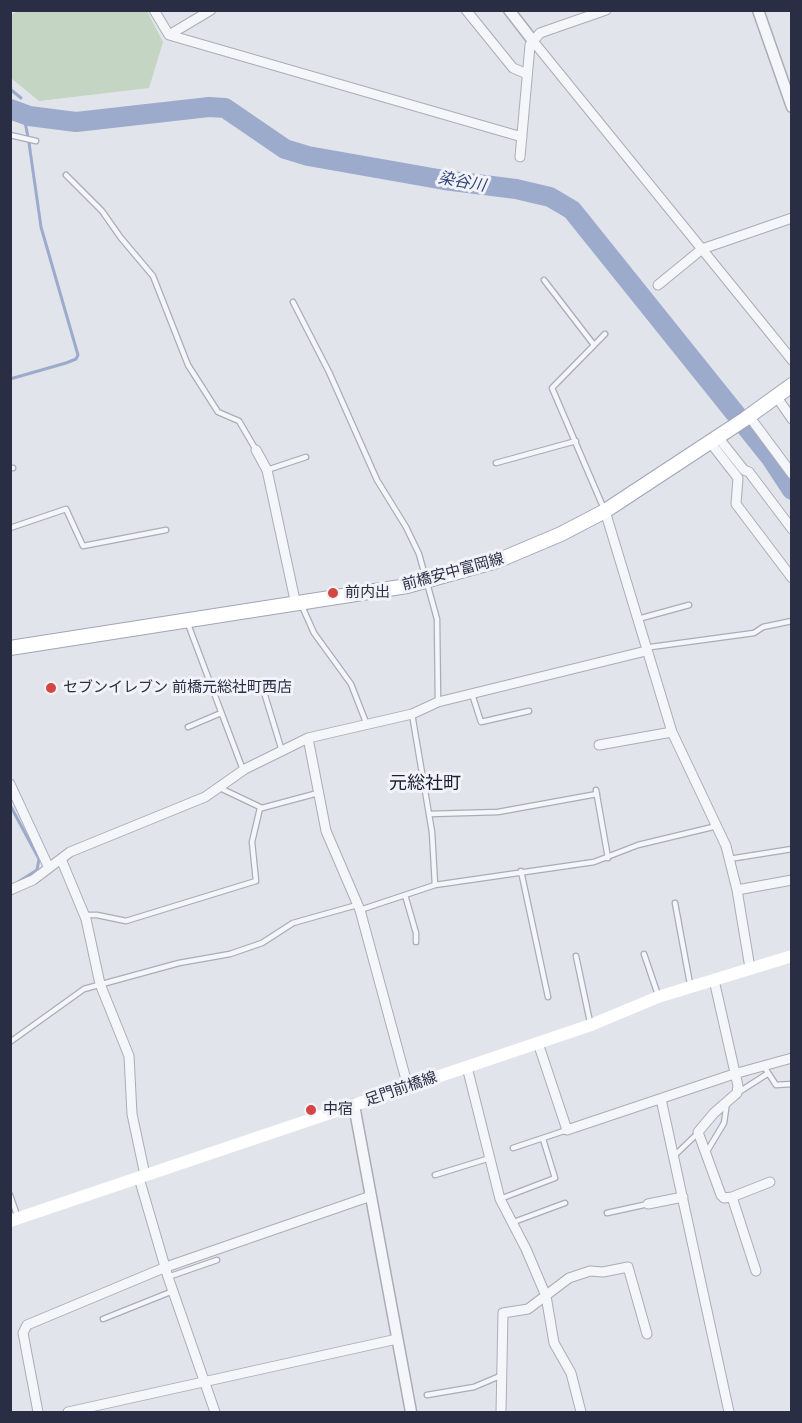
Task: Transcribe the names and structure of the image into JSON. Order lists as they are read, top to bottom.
{
  "streets": {
    "main road": ["前橋安中富岡線", "足門前橋線"]
  },
  "districts": ["元総社町"],
  "water": ["染谷川"],
  "places": ["前内出", "セブンイレブン 前橋元総社町西店", "中宿"]
}
